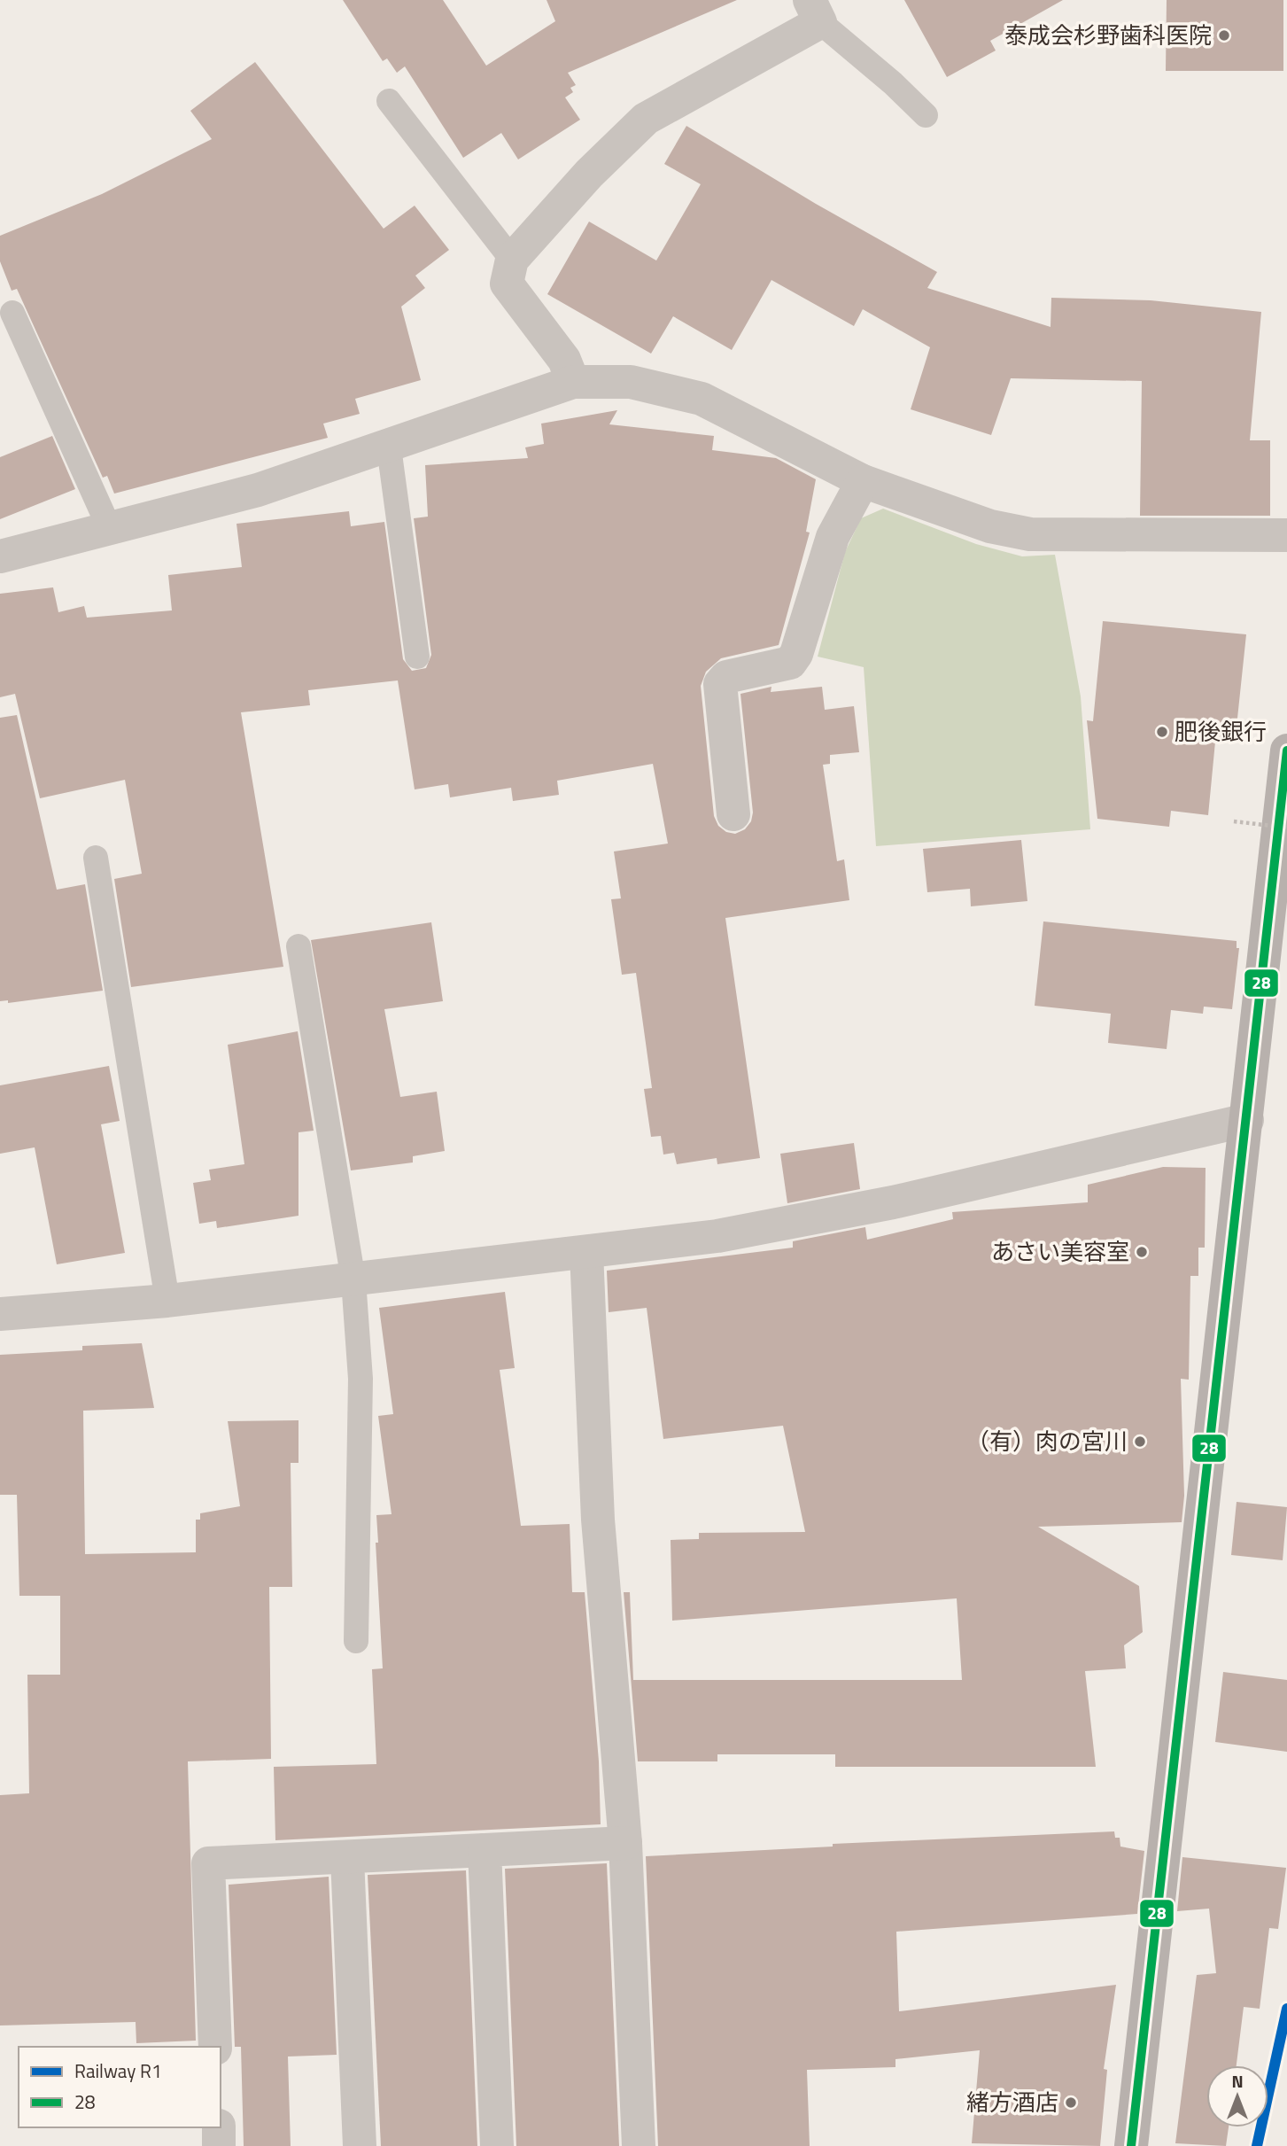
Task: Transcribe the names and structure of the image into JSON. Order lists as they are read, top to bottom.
{
  "places": [
    "泰成会杉野歯科医院",
    "肥後銀行",
    "あさい美容室",
    "（有）肉の宮川",
    "緒方酒店"
  ],
  "lines": ["transit line 28", "rail line R1"],
  "legend": ["Railway R1", "28"],
  "north": "top"
}
